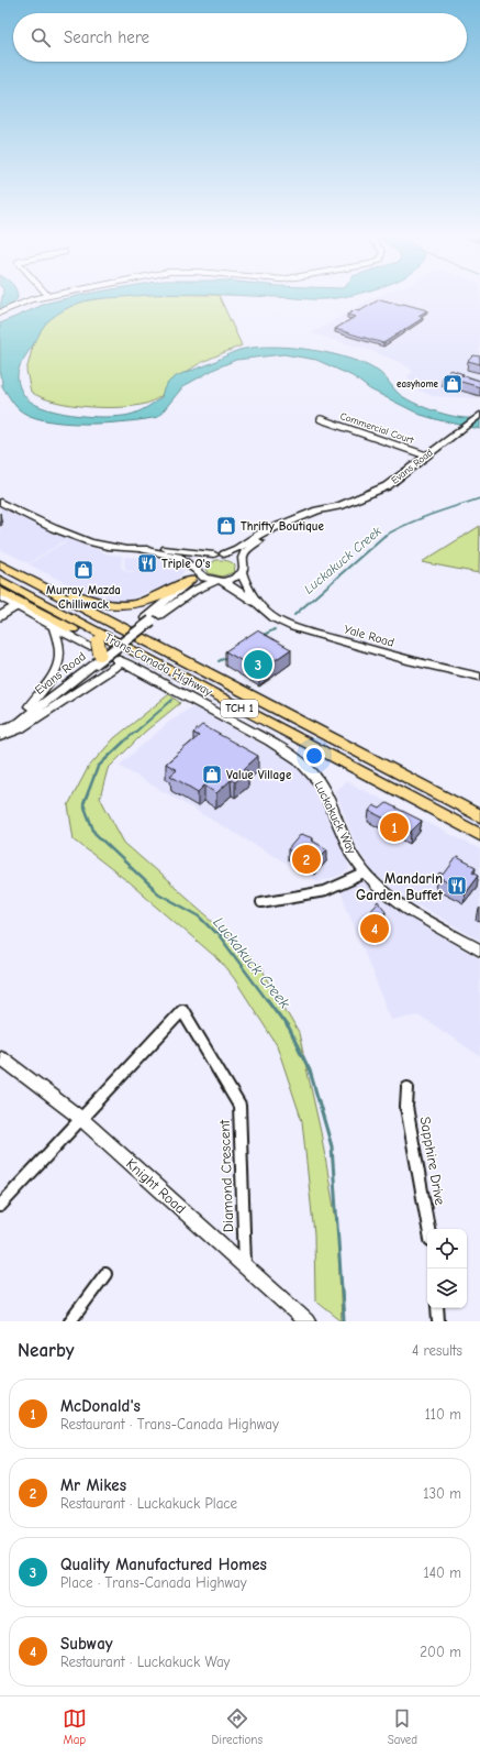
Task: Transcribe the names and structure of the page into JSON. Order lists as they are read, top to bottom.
{
  "streets": {
    "highway": ["Trans-Canada Highway", "TCH 1"],
    "street": [
      "Commercial Court",
      "Evans Road",
      "Yale Road",
      "Luckakuck Way",
      "Sapphire Drive",
      "Diamond Crescent",
      "Knight Road"
    ]
  },
  "crossings": [
    ["Commercial Court", "Evans Road"],
    ["Evans Road", "Yale Road"],
    ["Evans Road", "Luckakuck Way"],
    ["Diamond Crescent", "Knight Road"]
  ],
  "water": ["Luckakuck Creek"],
  "places": {
    "shop": [
      "easyhome",
      "Thrifty Boutique",
      "Murray Mazda Chilliwack",
      "Value Village"
    ],
    "restaurant": ["Triple O's", "Mandarin Garden Buffet"]
  },
  "page": {
    "search": "Search here",
    "pins": [
      "3",
      "1",
      "2",
      "4"
    ],
    "heading": ["Nearby", "4 results"],
    "list": [
      {
        "mark": "1",
        "name": "McDonald's",
        "note": "Restaurant · Trans-Canada Highway",
        "value": "110 m"
      },
      {
        "mark": "2",
        "name": "Mr Mikes",
        "note": "Restaurant · Luckakuck Place",
        "value": "130 m"
      },
      {
        "mark": "3",
        "name": "Quality Manufactured Homes",
        "note": "Place · Trans-Canada Highway",
        "value": "140 m"
      },
      {
        "mark": "4",
        "name": "Subway",
        "note": "Restaurant · Luckakuck Way",
        "value": "200 m"
      }
    ],
    "nav": ["Map", "Directions", "Saved"]
  }
}
